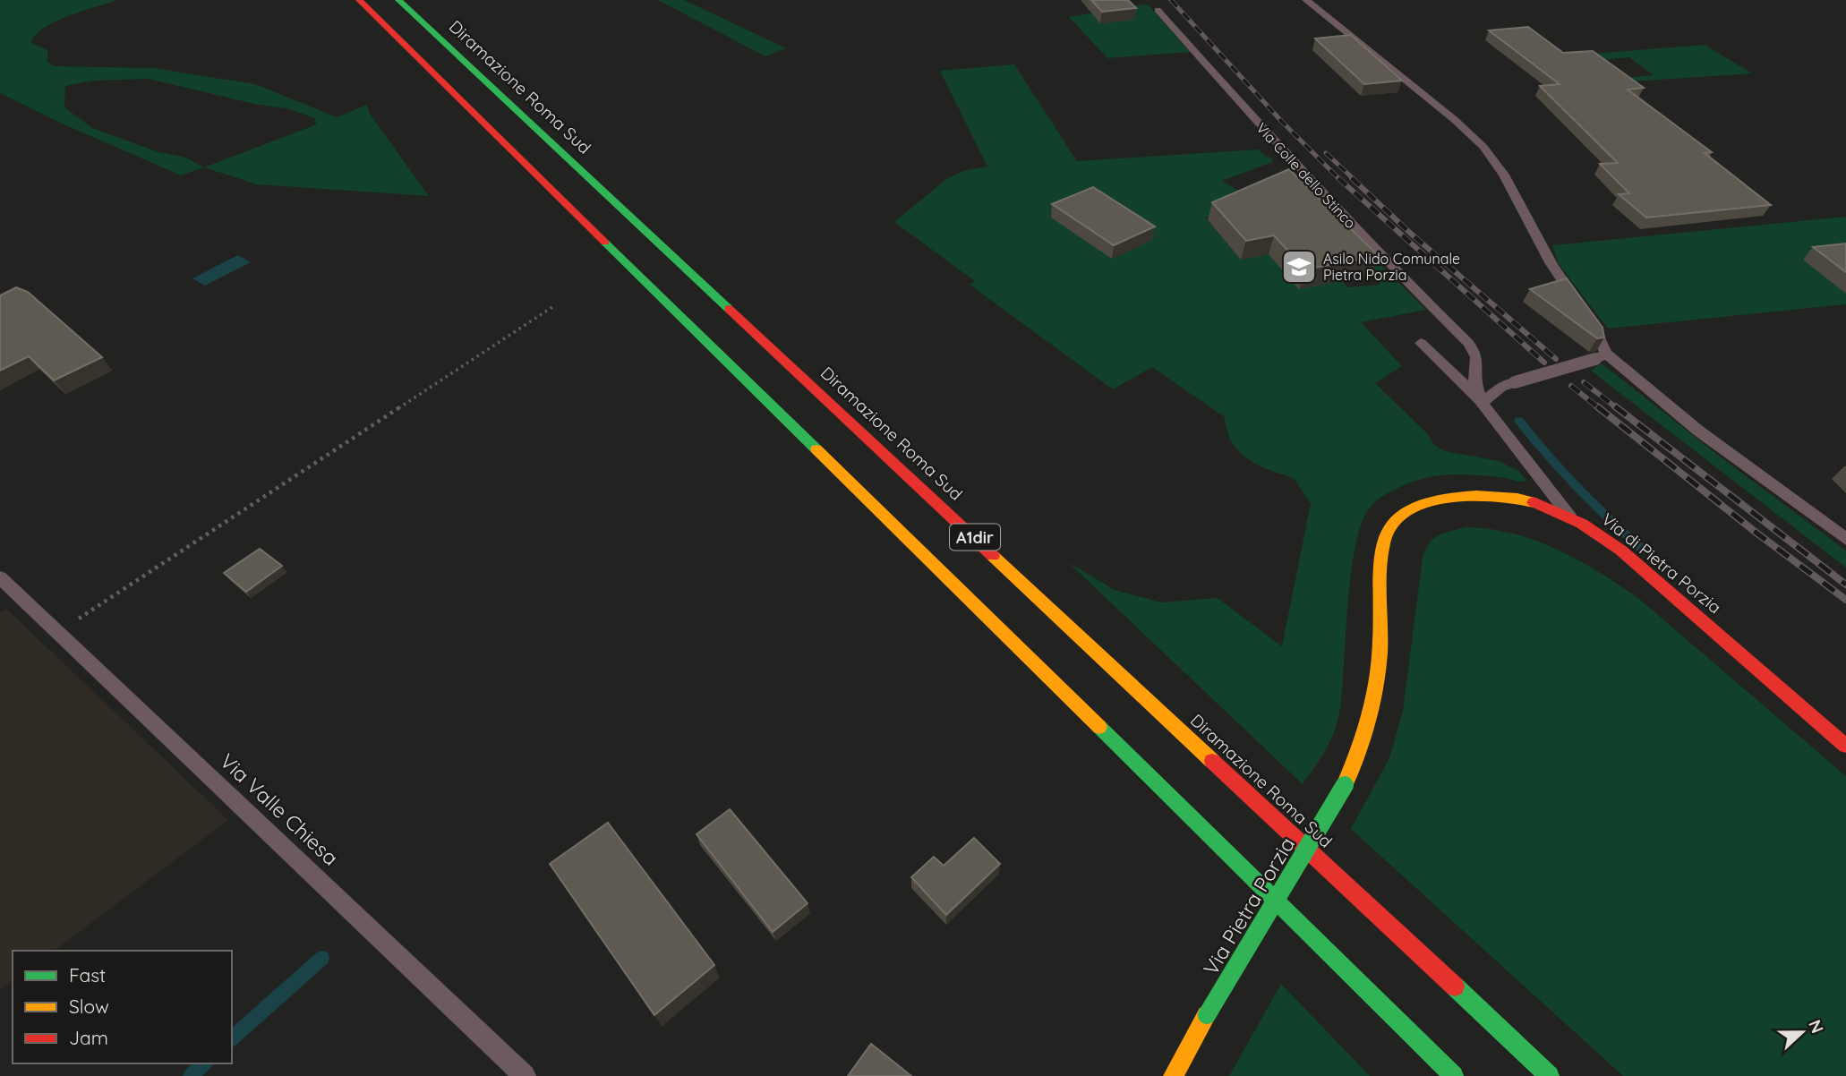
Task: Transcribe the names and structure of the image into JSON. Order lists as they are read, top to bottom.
{
  "streets": {
    "main road": [
      "Diramazione Roma Sud",
      "A1dir",
      "Via di Pietra Porzia",
      "Via Pietra Porzia"
    ],
    "lane": ["Via Colle dello Stinco", "Via Valle Chiesa"]
  },
  "crossings": [
    ["Via Colle dello Stinco", "Via di Pietra Porzia"],
    ["Via di Pietra Porzia", "Via Pietra Porzia"]
  ],
  "places": {
    "school or university": ["Asilo Nido Comunale Pietra Porzia"]
  },
  "legend": ["Fast", "Slow", "Jam"],
  "north": "right"
}
